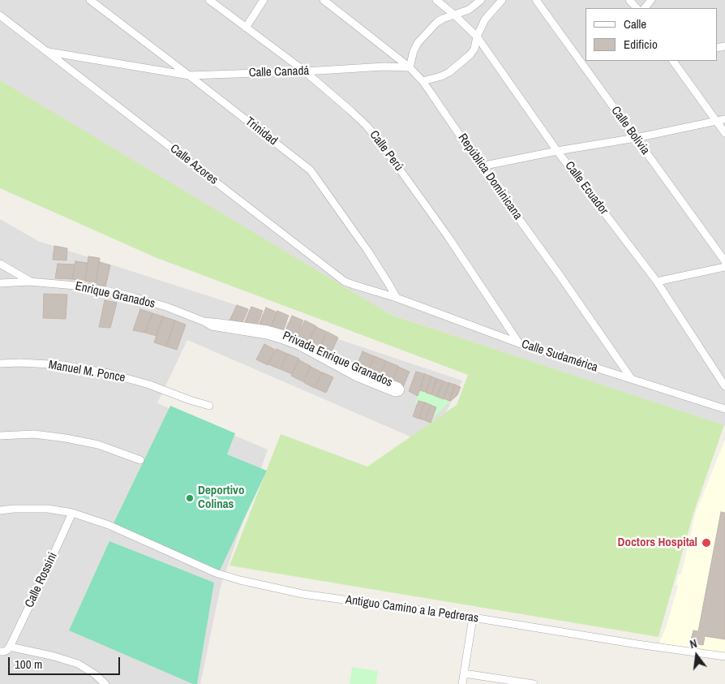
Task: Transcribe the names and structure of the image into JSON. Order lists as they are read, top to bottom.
{
  "streets": {
    "street": [
      "Calle Canadá",
      "Calle Bolivia",
      "Trinidad",
      "Calle Perú",
      "Calle Azores",
      "República Dominicana",
      "Calle Ecuador",
      "Enrique Granados",
      "Calle Sudamérica",
      "Privada Enrique Granados",
      "Manuel M. Ponce",
      "Calle Rossini",
      "Antiguo Camino a la Pedreras"
    ]
  },
  "crossings": [
    ["Calle Canadá", "Trinidad"],
    ["Calle Canadá", "Calle Perú"],
    ["Calle Canadá", "Calle Azores"],
    ["Calle Canadá", "República Dominicana"],
    ["Calle Canadá", "Calle Ecuador"],
    ["Trinidad", "Calle Azores"],
    ["Trinidad", "Calle Sudamérica"],
    ["Calle Perú", "Calle Sudamérica"],
    ["Calle Azores", "Calle Sudamérica"],
    ["República Dominicana", "Calle Ecuador"],
    ["República Dominicana", "Calle Sudamérica"],
    ["Enrique Granados", "Privada Enrique Granados"],
    ["Calle Rossini", "Antiguo Camino a la Pedreras"]
  ],
  "places": ["Deportivo Colinas", "Doctors Hospital"],
  "legend": ["Calle", "Edificio"],
  "scale_bar": "100 m",
  "north": "top"
}
